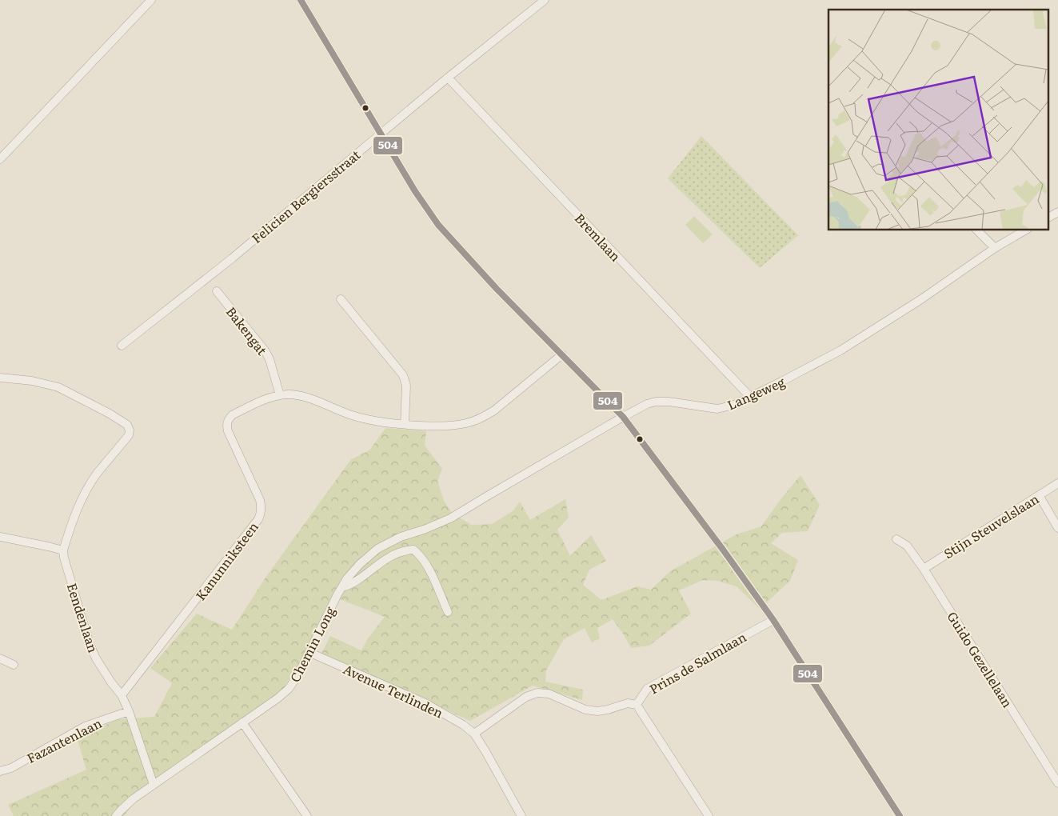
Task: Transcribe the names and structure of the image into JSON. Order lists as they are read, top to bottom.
{
  "streets": {
    "street": [
      "Felicien Bergiersstraat",
      "Bremlaan",
      "Bakengat",
      "Langeweg",
      "Stijn Steuvelslaan",
      "Kanunniksteen",
      "Eendenlaan",
      "Chemin Long",
      "Guido Gezellelaan",
      "Prins de Salmlaan",
      "Avenue Terlinden",
      "Fazantenlaan"
    ]
  },
  "crossings": [
    ["Felicien Bergiersstraat", "Bremlaan"],
    ["Bremlaan", "Langeweg"],
    ["Bakengat", "Kanunniksteen"],
    ["Langeweg", "Chemin Long"],
    ["Stijn Steuvelslaan", "Guido Gezellelaan"],
    ["Kanunniksteen", "Eendenlaan"],
    ["Eendenlaan", "Chemin Long"],
    ["Eendenlaan", "Fazantenlaan"],
    ["Chemin Long", "Avenue Terlinden"],
    ["Prins de Salmlaan", "Avenue Terlinden"]
  ],
  "lines": ["transit line 504"]
}
